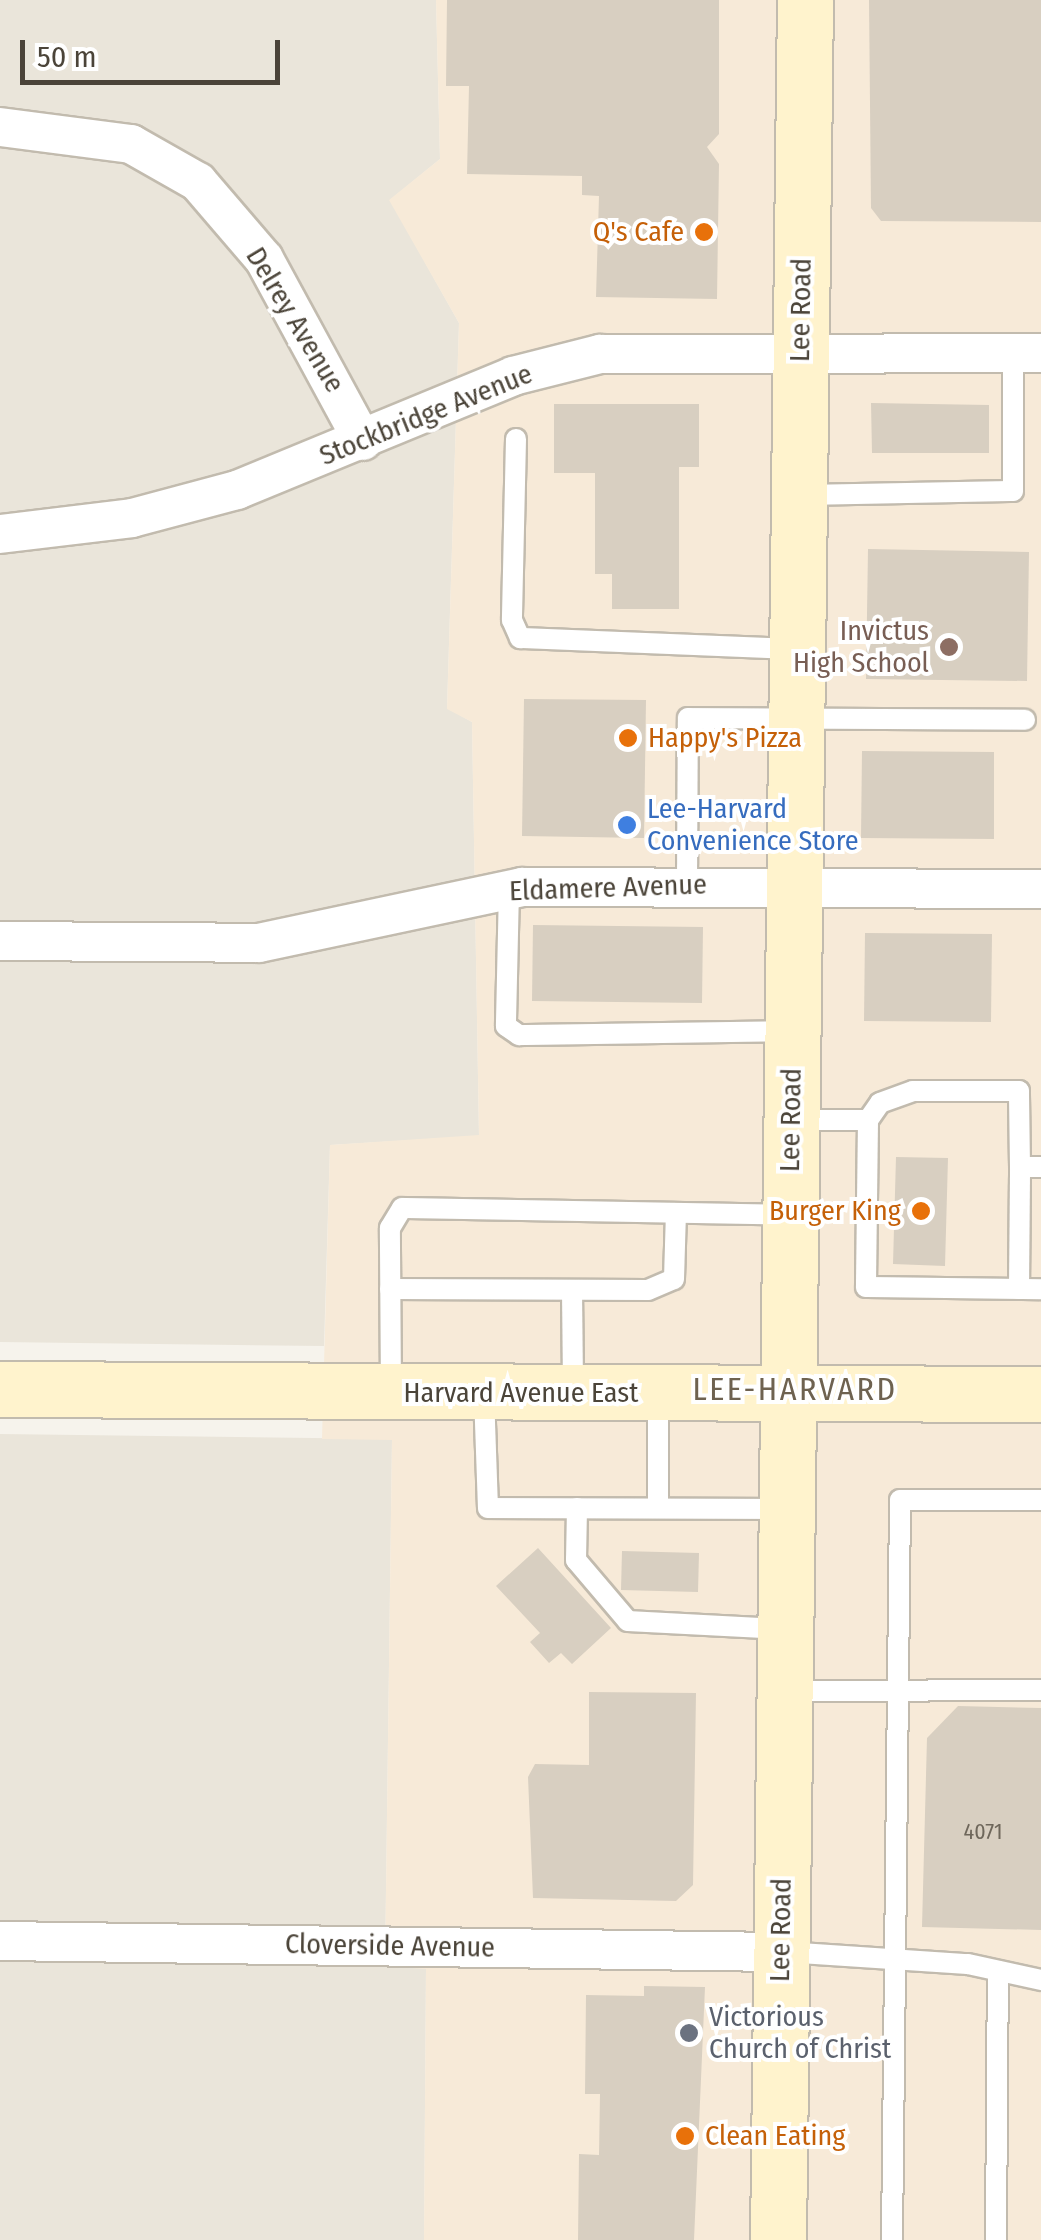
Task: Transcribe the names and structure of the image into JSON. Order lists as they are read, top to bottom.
{
  "streets": {
    "main road": ["Lee Road", "Harvard Avenue East"],
    "street": [
      "Delrey Avenue",
      "Stockbridge Avenue",
      "Eldamere Avenue",
      "Cloverside Avenue"
    ]
  },
  "crossings": [
    ["Lee Road", "Stockbridge Avenue"],
    ["Lee Road", "Eldamere Avenue"],
    ["Lee Road", "Harvard Avenue East"],
    ["Lee Road", "Cloverside Avenue"],
    ["Delrey Avenue", "Stockbridge Avenue"]
  ],
  "districts": ["LEE-HARVARD"],
  "places": [
    "Q's Cafe",
    "Invictus High School",
    "Happy's Pizza",
    "Lee-Harvard Convenience Store",
    "Burger King",
    "Victorious Church of Christ",
    "Clean Eating"
  ],
  "house_numbers": ["4071"],
  "scale_bar": "50 m"
}
